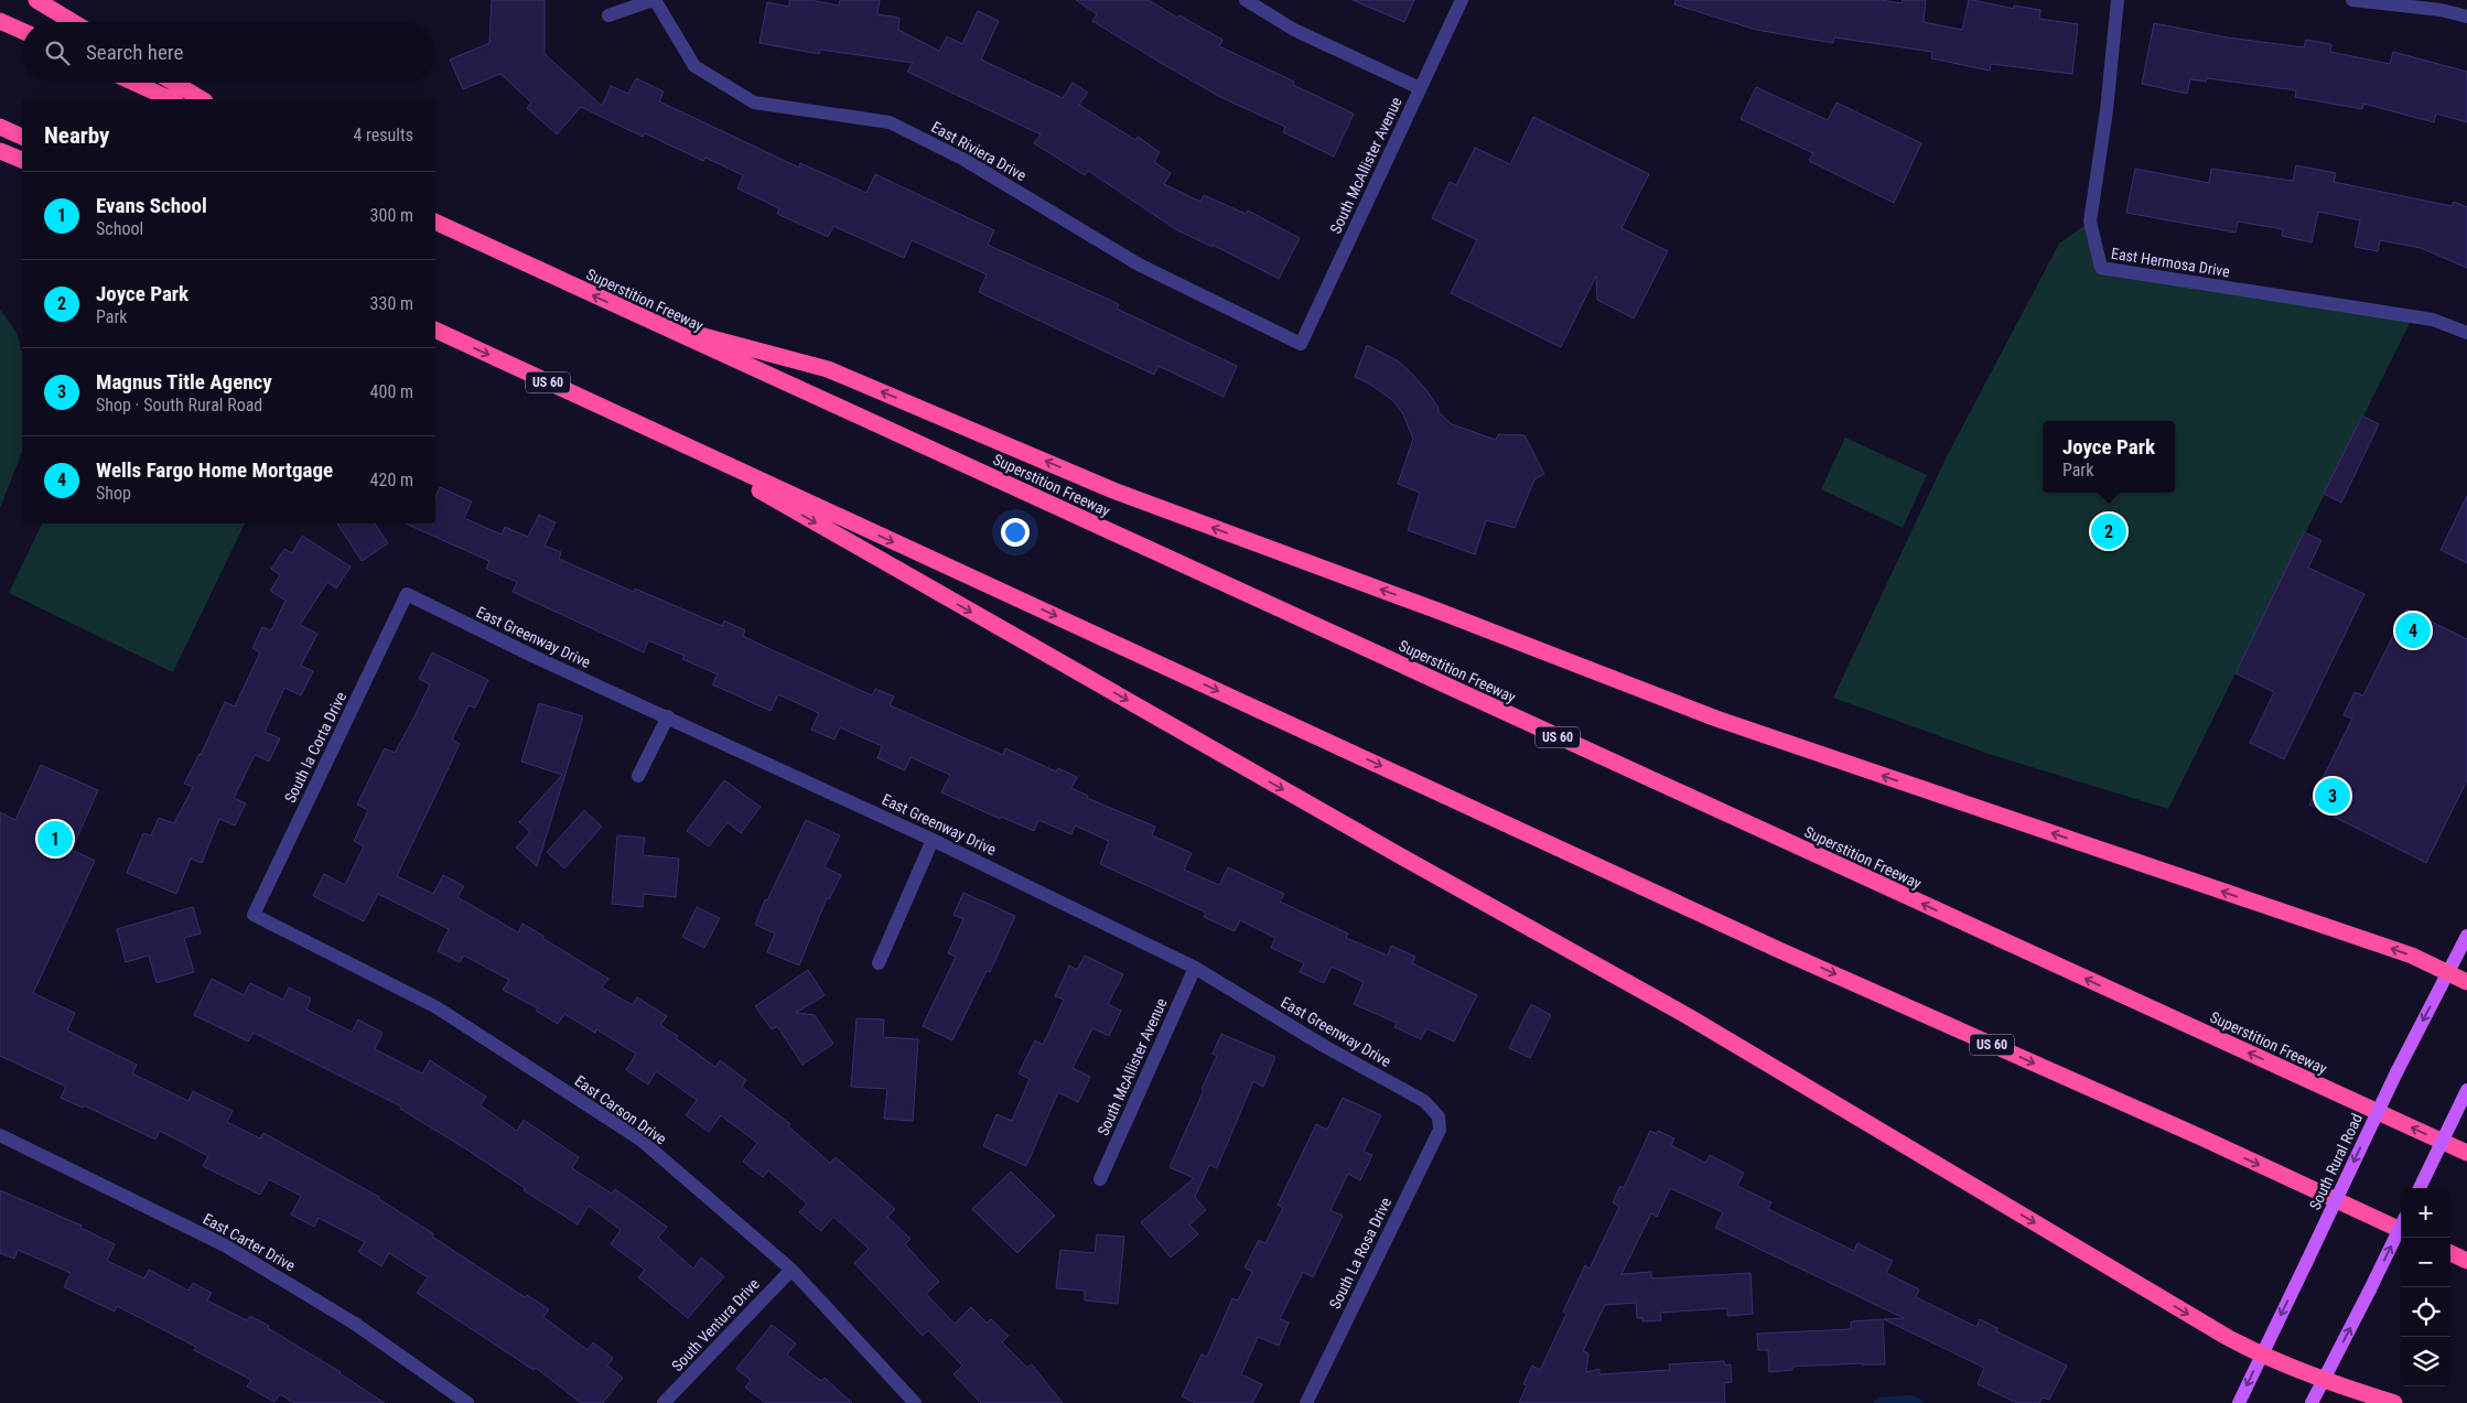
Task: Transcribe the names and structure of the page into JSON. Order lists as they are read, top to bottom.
{
  "streets": {
    "highway": ["Superstition Freeway", "US 60"],
    "main road": ["South Rural Road"],
    "street": [
      "East Riviera Drive",
      "South McAllister Avenue",
      "East Hermosa Drive",
      "East Greenway Drive",
      "South la Corta Drive",
      "East Carson Drive",
      "East Carter Drive",
      "South La Rosa Drive",
      "South Ventura Drive"
    ]
  },
  "crossings": [
    ["East Riviera Drive", "South McAllister Avenue"],
    ["South McAllister Avenue", "East Greenway Drive"],
    ["East Greenway Drive", "South la Corta Drive"],
    ["East Greenway Drive", "South La Rosa Drive"],
    ["South la Corta Drive", "East Carson Drive"],
    ["East Carson Drive", "South Ventura Drive"]
  ],
  "page": {
    "search": "Search here",
    "heading": ["Nearby", "4 results"],
    "list": [
      {
        "mark": "1",
        "name": "Evans School",
        "note": "School",
        "value": "300 m"
      },
      {
        "mark": "2",
        "name": "Joyce Park",
        "note": "Park",
        "value": "330 m"
      },
      {
        "mark": "3",
        "name": "Magnus Title Agency",
        "note": "Shop · South Rural Road",
        "value": "400 m"
      },
      {
        "mark": "4",
        "name": "Wells Fargo Home Mortgage",
        "note": "Shop",
        "value": "420 m"
      }
    ],
    "popup": ["Joyce Park", "Park"],
    "pins": [
      "2",
      "4",
      "3",
      "1"
    ],
    "map_buttons": ["+", "−"]
  }
}
